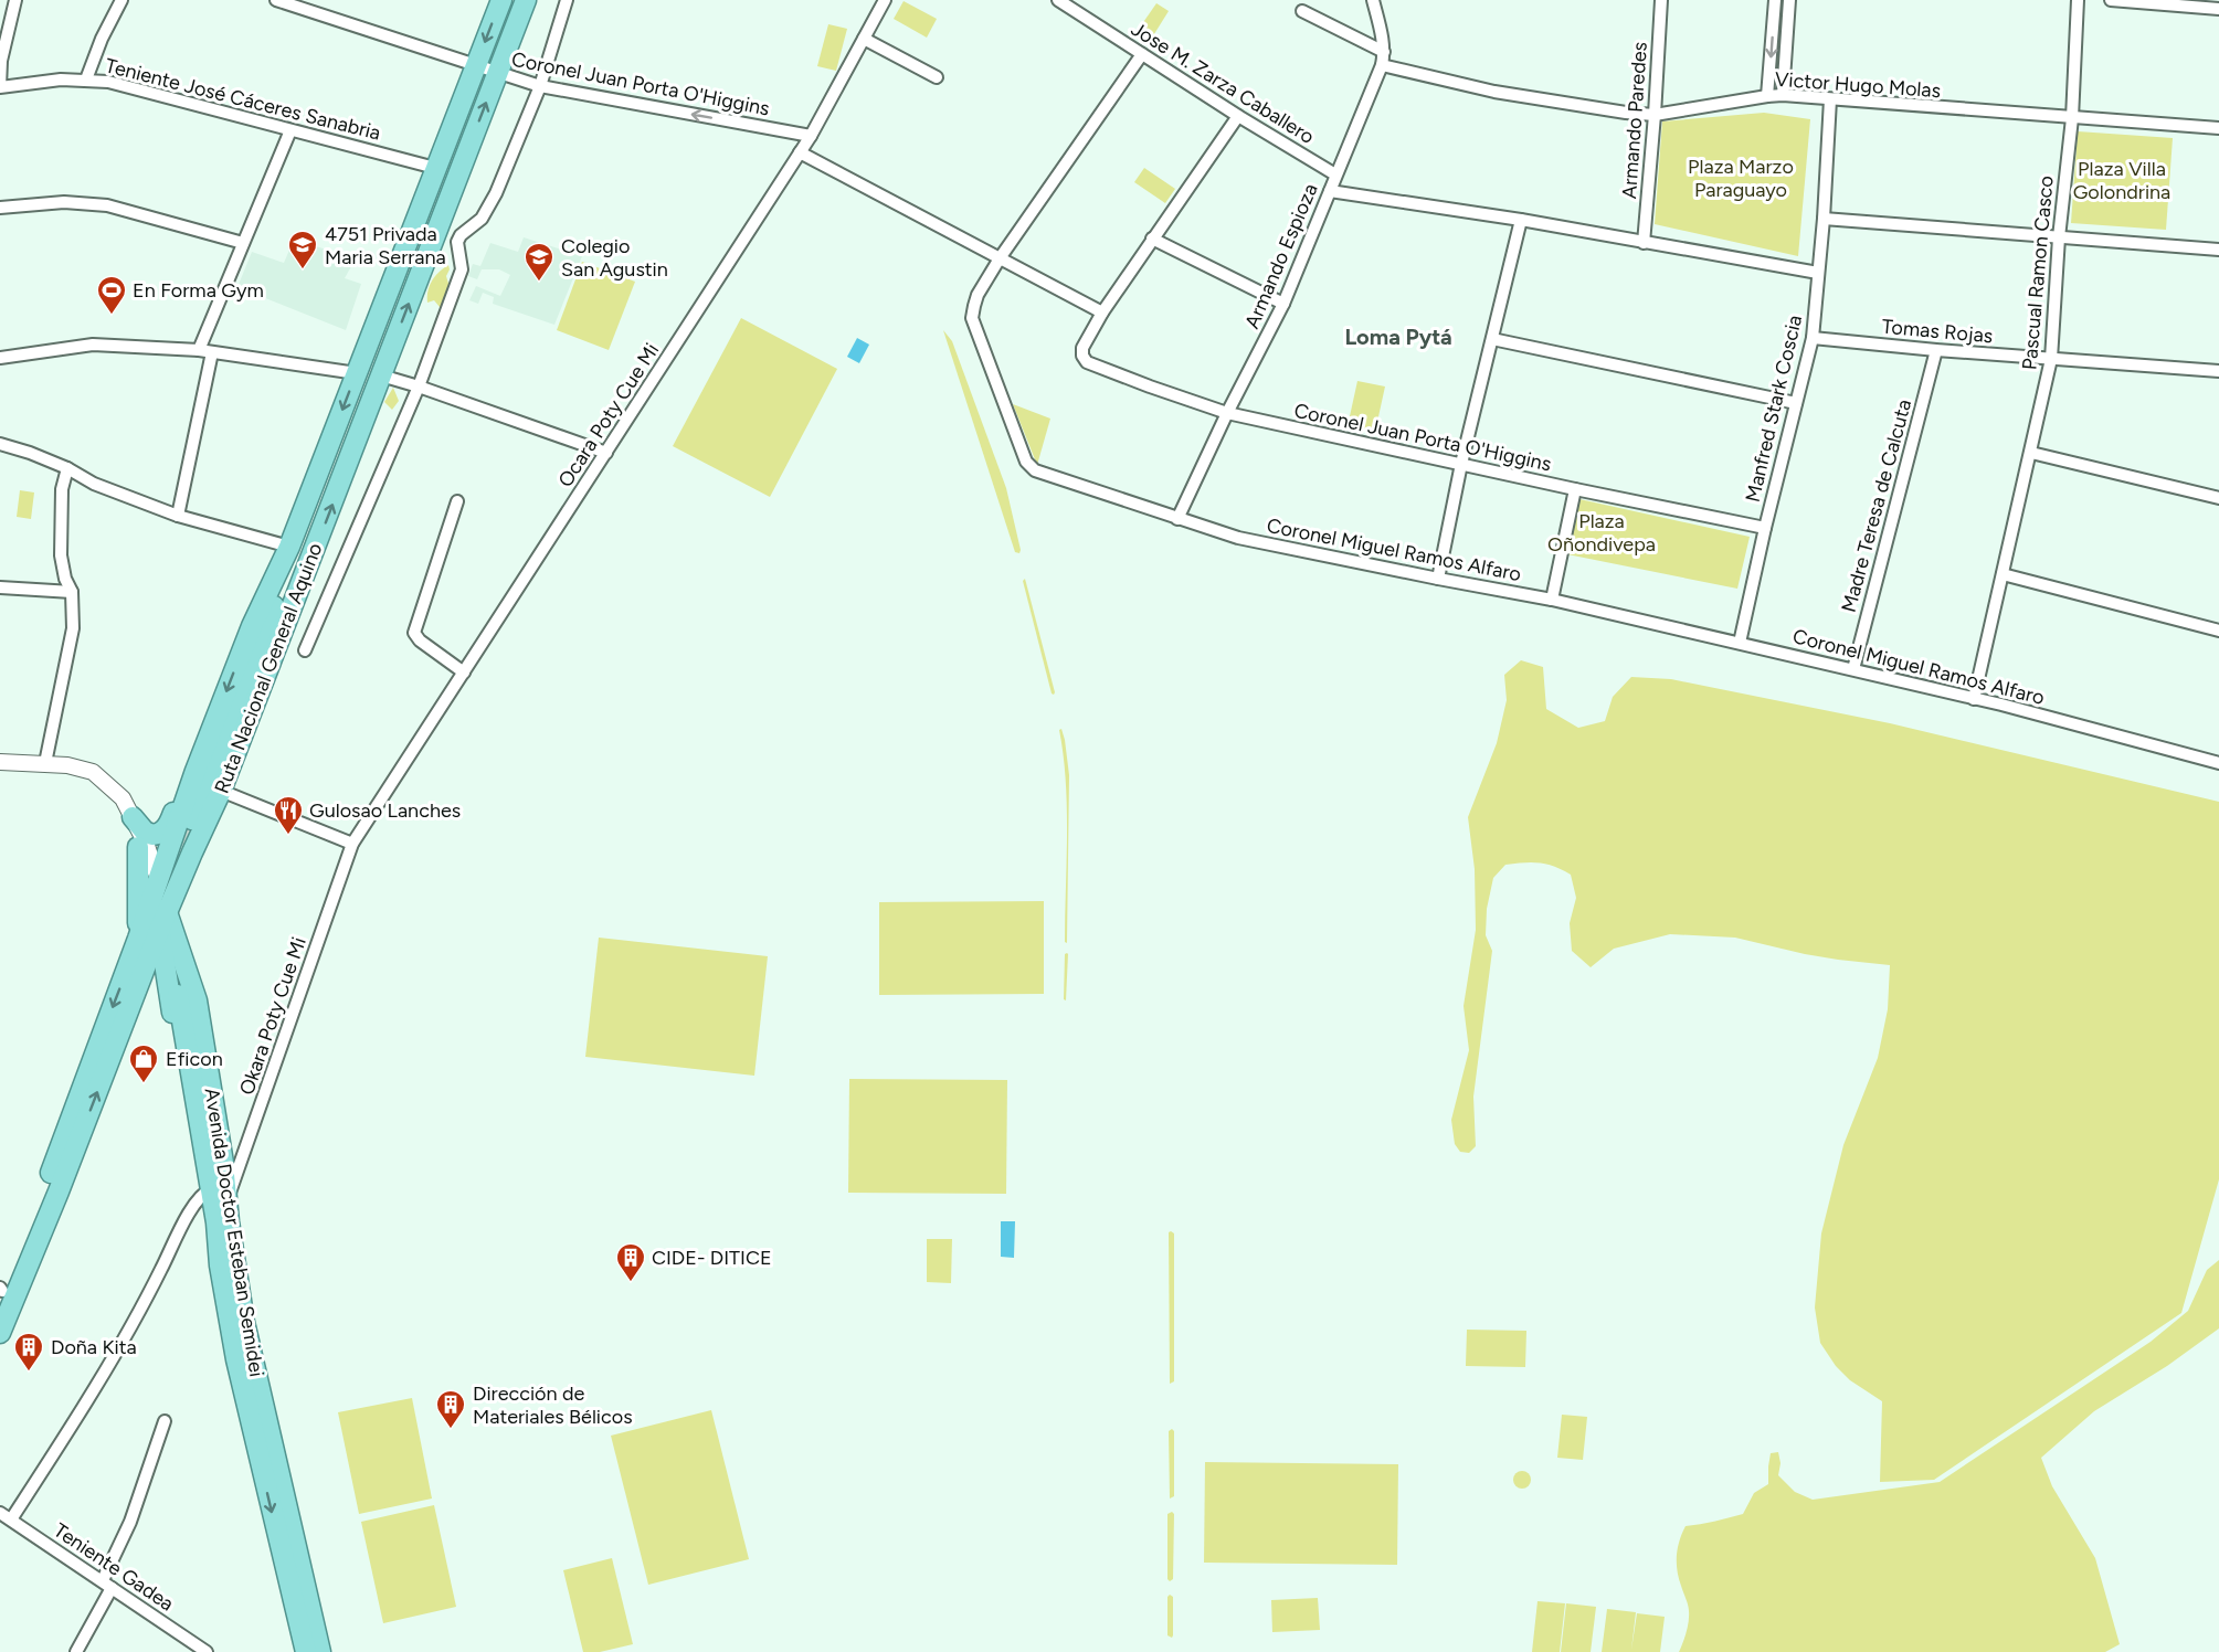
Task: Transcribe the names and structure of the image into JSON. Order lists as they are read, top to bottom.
{
  "streets": {
    "highway": ["Ruta Nacional General Aquino", "Avenida Doctor Esteban Semidei"],
    "street": [
      "Jose M. Zarza Caballero",
      "Coronel Juan Porta O'Higgins",
      "Victor Hugo Molas",
      "Teniente José Cáceres Sanabria",
      "Armando Paredes",
      "Armando Espioza",
      "Pascual Ramon Casco",
      "Tomas Rojas",
      "Manfred Stark Coscia",
      "Ocara Poty Cue Mi",
      "Madre Teresa de Calcuta",
      "Coronel Miguel Ramos Alfaro",
      "Okara Poty Cue Mi",
      "Teniente Gadea"
    ]
  },
  "crossings": [
    ["Jose M. Zarza Caballero", "Armando Espioza"],
    ["Jose M. Zarza Caballero", "Coronel Miguel Ramos Alfaro"],
    ["Coronel Juan Porta O'Higgins", "Armando Espioza"],
    ["Coronel Juan Porta O'Higgins", "Manfred Stark Coscia"],
    ["Coronel Juan Porta O'Higgins", "Ocara Poty Cue Mi"],
    ["Coronel Juan Porta O'Higgins", "Ruta Nacional General Aquino"],
    ["Victor Hugo Molas", "Armando Paredes"],
    ["Victor Hugo Molas", "Armando Espioza"],
    ["Victor Hugo Molas", "Pascual Ramon Casco"],
    ["Victor Hugo Molas", "Manfred Stark Coscia"],
    ["Teniente José Cáceres Sanabria", "Ruta Nacional General Aquino"],
    ["Armando Espioza", "Coronel Miguel Ramos Alfaro"],
    ["Pascual Ramon Casco", "Tomas Rojas"],
    ["Pascual Ramon Casco", "Coronel Miguel Ramos Alfaro"],
    ["Tomas Rojas", "Manfred Stark Coscia"],
    ["Tomas Rojas", "Madre Teresa de Calcuta"],
    ["Manfred Stark Coscia", "Coronel Miguel Ramos Alfaro"],
    ["Ocara Poty Cue Mi", "Okara Poty Cue Mi"],
    ["Madre Teresa de Calcuta", "Coronel Miguel Ramos Alfaro"],
    ["Ruta Nacional General Aquino", "Avenida Doctor Esteban Semidei"],
    ["Okara Poty Cue Mi", "Avenida Doctor Esteban Semidei"]
  ],
  "districts": ["Loma Pytá"],
  "parks": ["Plaza Marzo Paraguayo", "Plaza Villa Golondrina", "Plaza Oñondivepa"],
  "places": {
    "school or university": ["4751 Privada Maria Serrana", "Colegio San Agustin"],
    "sports": ["En Forma Gym"],
    "restaurant": ["Gulosao Lanches"],
    "shop": ["Eficon"],
    "building": ["CIDE- DITICE", "Doña Kita", "Dirección de Materiales Bélicos"]
  }
}
